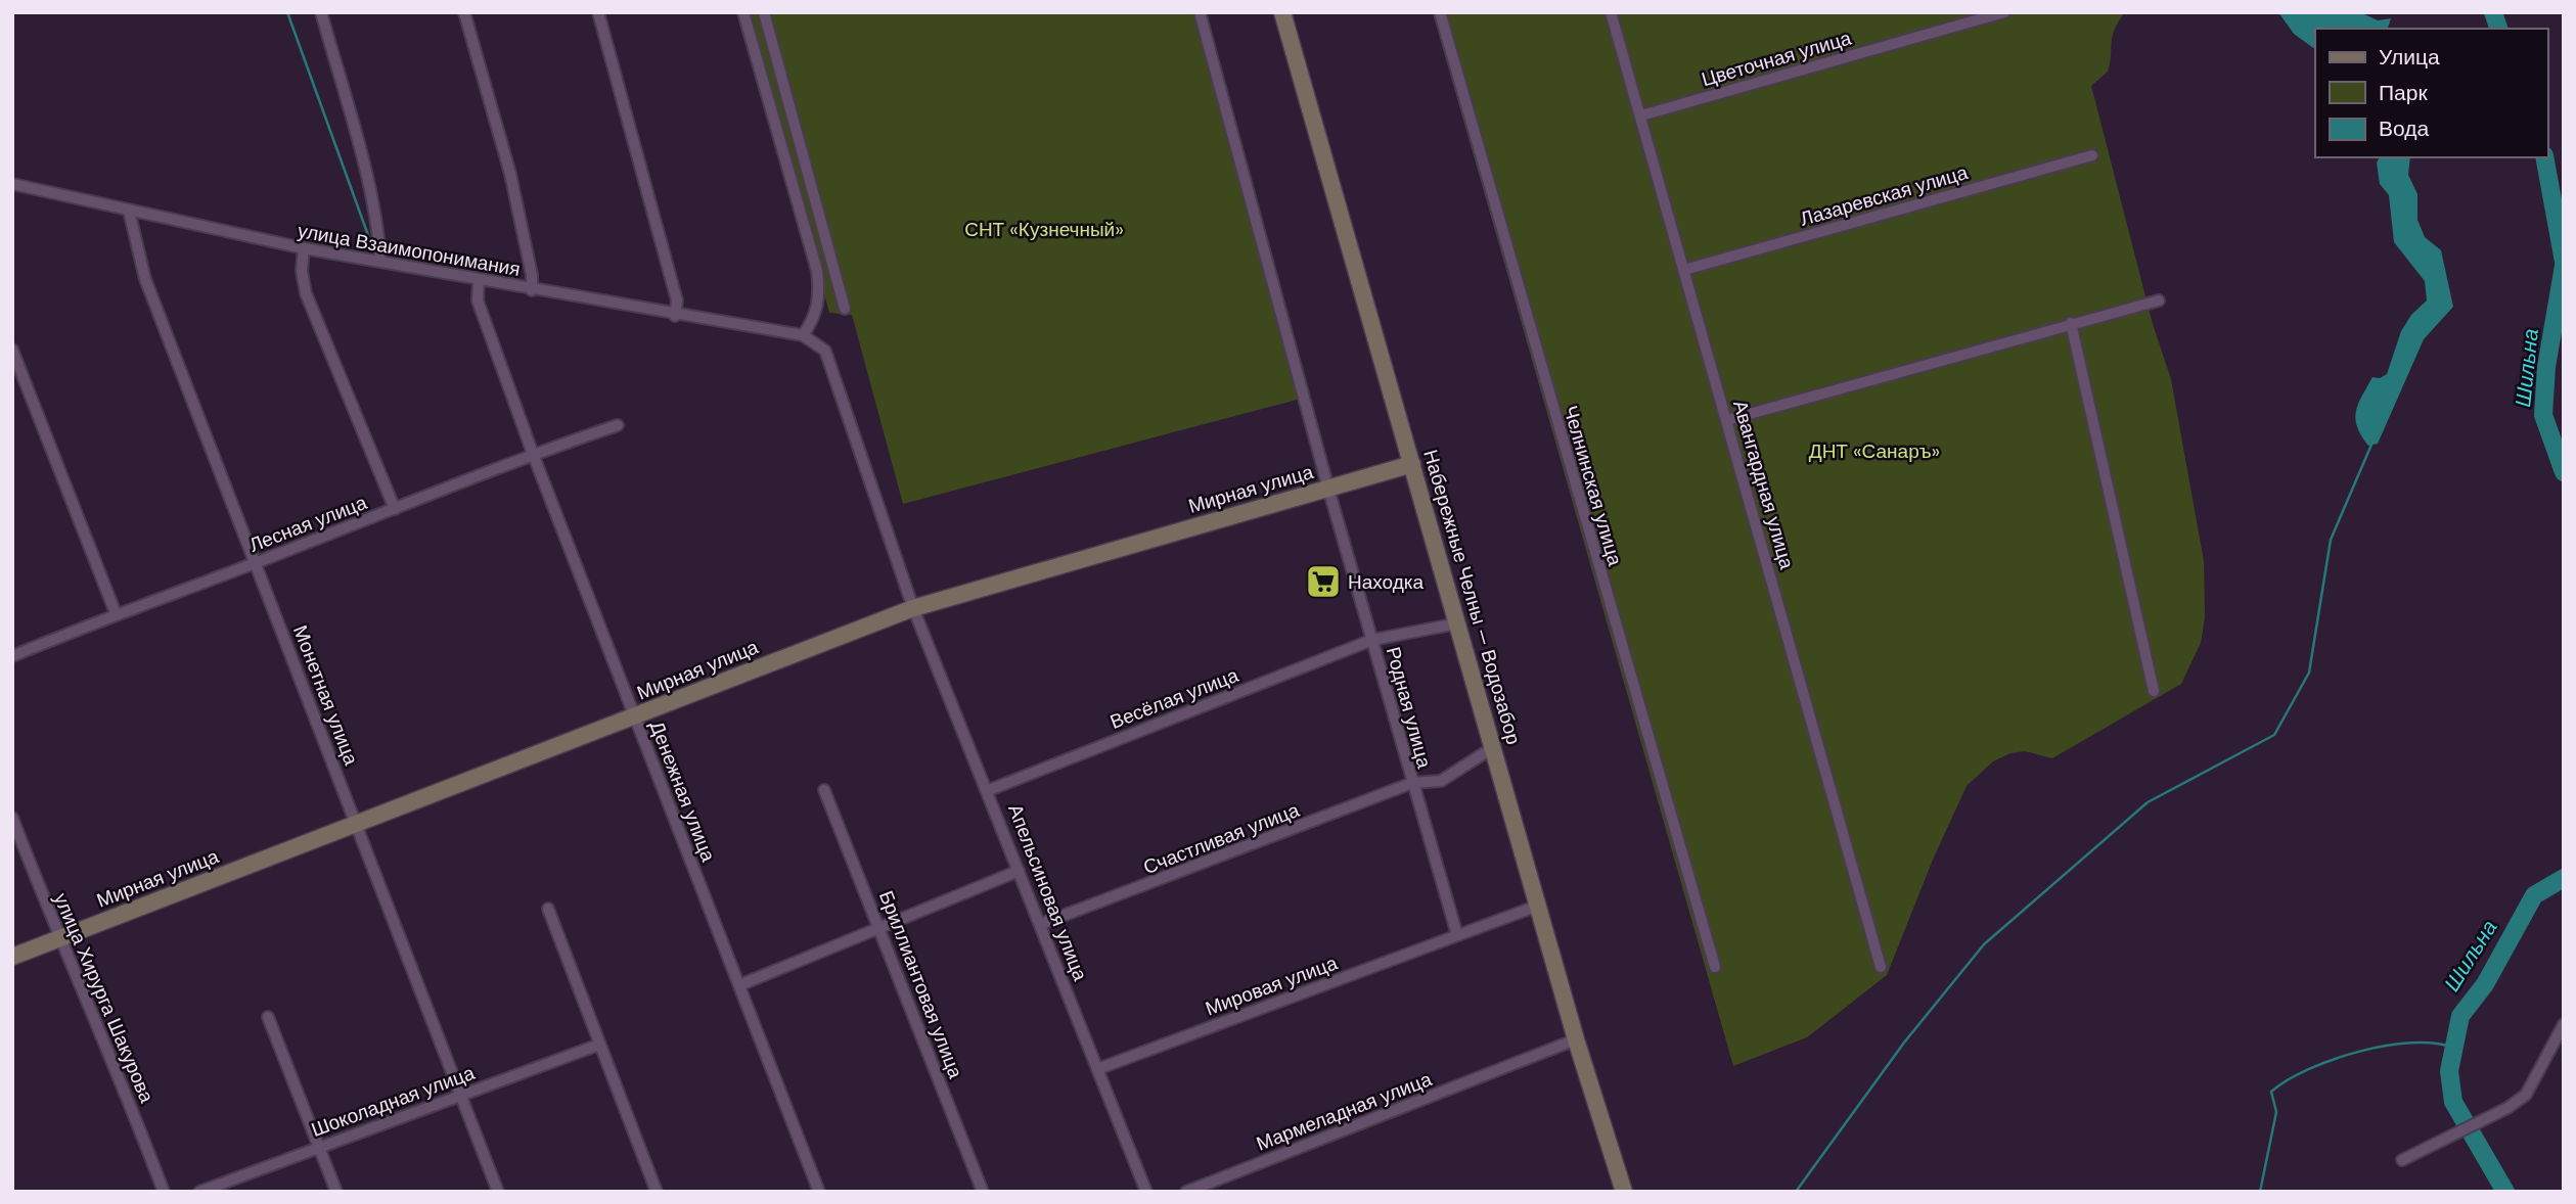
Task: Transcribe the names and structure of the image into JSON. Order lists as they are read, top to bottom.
{
  "streets": {
    "street": [
      "Цветочная улица",
      "Лазаревская улица",
      "улица Взаимопонимания",
      "Авангардная улица",
      "Челнинская улица",
      "Мирная улица",
      "Лесная улица",
      "Набережные Челны — Водозабор",
      "Монетная улица",
      "Весёлая улица",
      "Родная улица",
      "Денежная улица",
      "Счастливая улица",
      "Апельсиновая улица",
      "Бриллиантовая улица",
      "Мировая улица",
      "улица Хирурга Шакурова",
      "Шоколадная улица",
      "Мармеладная улица"
    ]
  },
  "crossings": [
    ["Цветочная улица", "Авангардная улица"],
    ["Лазаревская улица", "Авангардная улица"],
    ["улица Взаимопонимания", "Монетная улица"],
    ["улица Взаимопонимания", "Денежная улица"],
    ["улица Взаимопонимания", "Апельсиновая улица"],
    ["Мирная улица", "Набережные Челны — Водозабор"],
    ["Мирная улица", "Монетная улица"],
    ["Мирная улица", "Родная улица"],
    ["Мирная улица", "Денежная улица"],
    ["Мирная улица", "Апельсиновая улица"],
    ["Мирная улица", "улица Хирурга Шакурова"],
    ["Лесная улица", "Монетная улица"],
    ["Лесная улица", "Денежная улица"],
    ["Набережные Челны — Водозабор", "Весёлая улица"],
    ["Набережные Челны — Водозабор", "Счастливая улица"],
    ["Набережные Челны — Водозабор", "Мировая улица"],
    ["Набережные Челны — Водозабор", "Мармеладная улица"],
    ["Монетная улица", "Шоколадная улица"],
    ["Весёлая улица", "Родная улица"],
    ["Весёлая улица", "Апельсиновая улица"],
    ["Родная улица", "Счастливая улица"],
    ["Родная улица", "Мировая улица"],
    ["Счастливая улица", "Апельсиновая улица"],
    ["Апельсиновая улица", "Мировая улица"]
  ],
  "water": ["Шильна"],
  "parks": ["СНТ «Кузнечный»", "ДНТ «Санаръ»"],
  "places": {
    "supermarket": ["Находка"]
  },
  "legend": ["Улица", "Парк", "Вода"]
}
